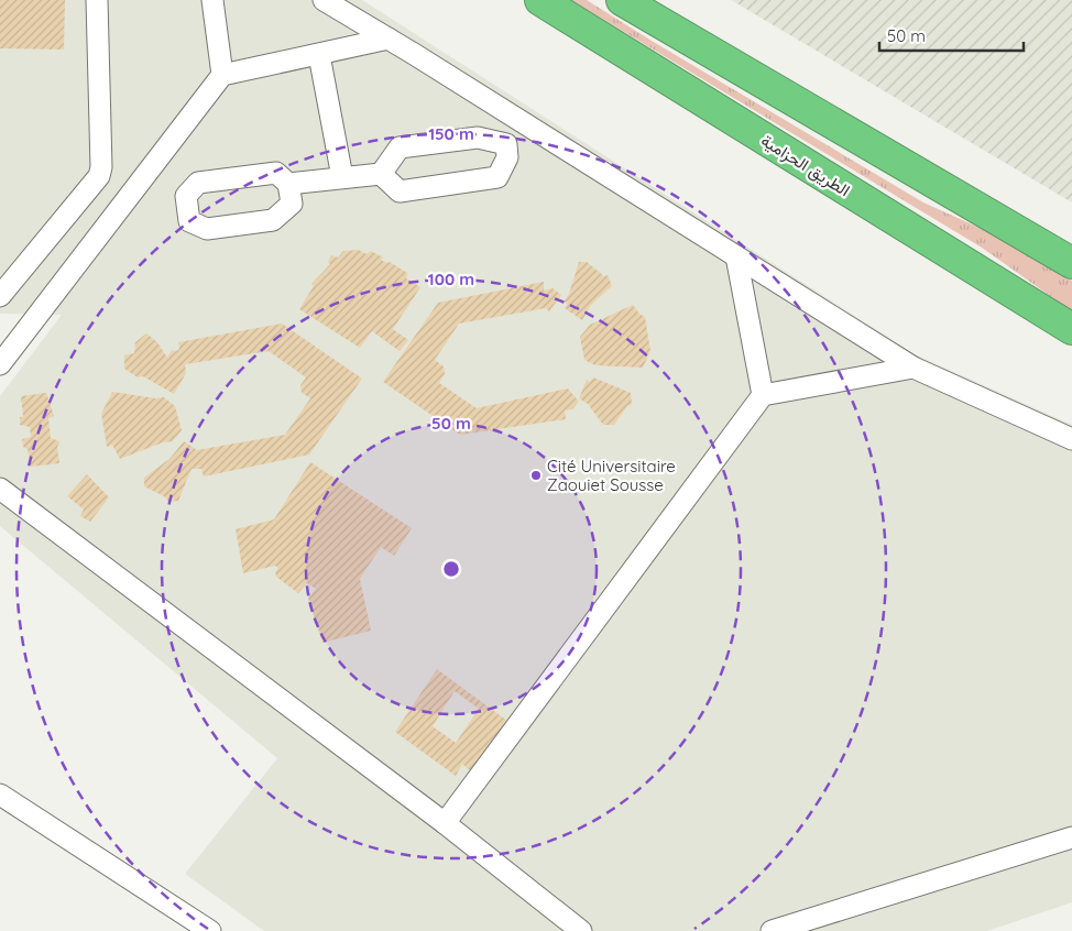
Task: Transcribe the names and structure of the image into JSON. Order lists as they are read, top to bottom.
{
  "streets": {
    "highway": ["الطريق الحزامية"]
  },
  "places": ["Cité Universitaire Zaouiet Sousse"],
  "scale_bar": "50 m",
  "rings": ["150 m", "100 m", "50 m"]
}
